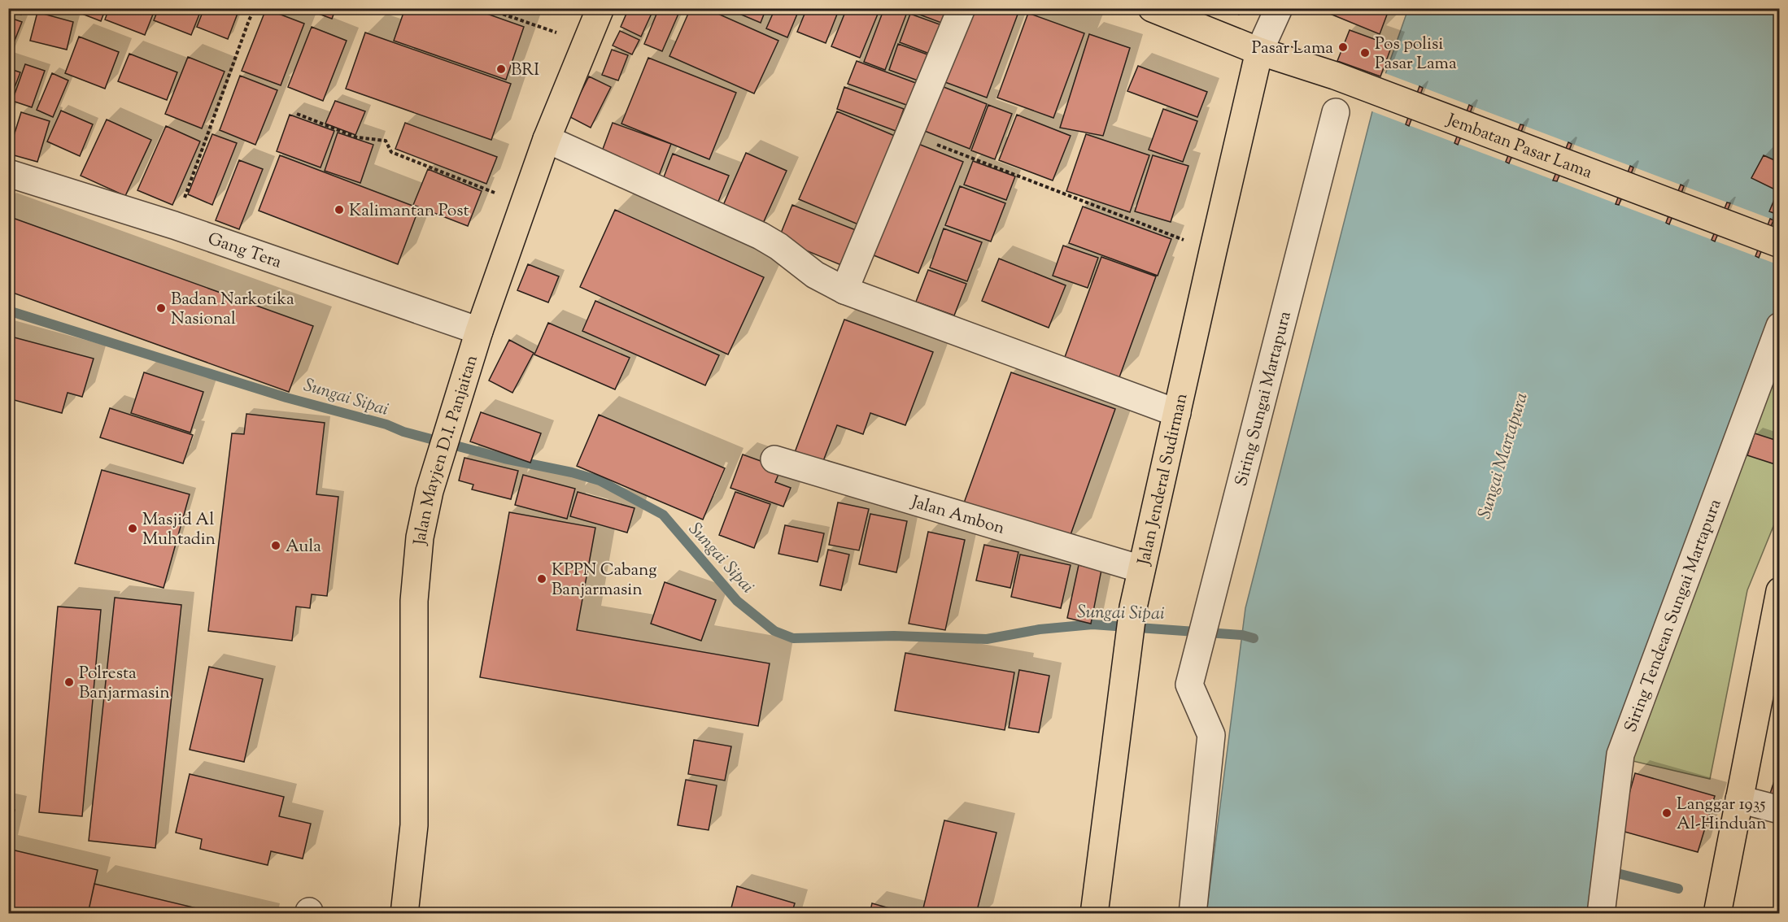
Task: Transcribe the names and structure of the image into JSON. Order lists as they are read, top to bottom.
{
  "streets": {
    "main road": ["Jembatan Pasar Lama", "Jalan Mayjen D.I. Panjaitan", "Jalan Jenderal Sudirman"],
    "street": [
      "Gang Tera",
      "Siring Sungai Martapura",
      "Jalan Ambon",
      "Siring Tendean Sungai Martapura"
    ]
  },
  "crossings": [
    ["Jembatan Pasar Lama", "Jalan Jenderal Sudirman"],
    ["Gang Tera", "Jalan Mayjen D.I. Panjaitan"],
    ["Jalan Jenderal Sudirman", "Jalan Ambon"]
  ],
  "water": ["Sungai Sipai", "Sungai Martapura"],
  "places": [
    "Pasar Lama",
    "Pos polisi Pasar Lama",
    "BRI",
    "Kalimantan Post",
    "Badan Narkotika Nasional",
    "Masjid Al Muhtadin",
    "Aula",
    "KPPN Cabang Banjarmasin",
    "Polresta Banjarmasin",
    "Langgar 1935 Al-Hinduan"
  ]
}
